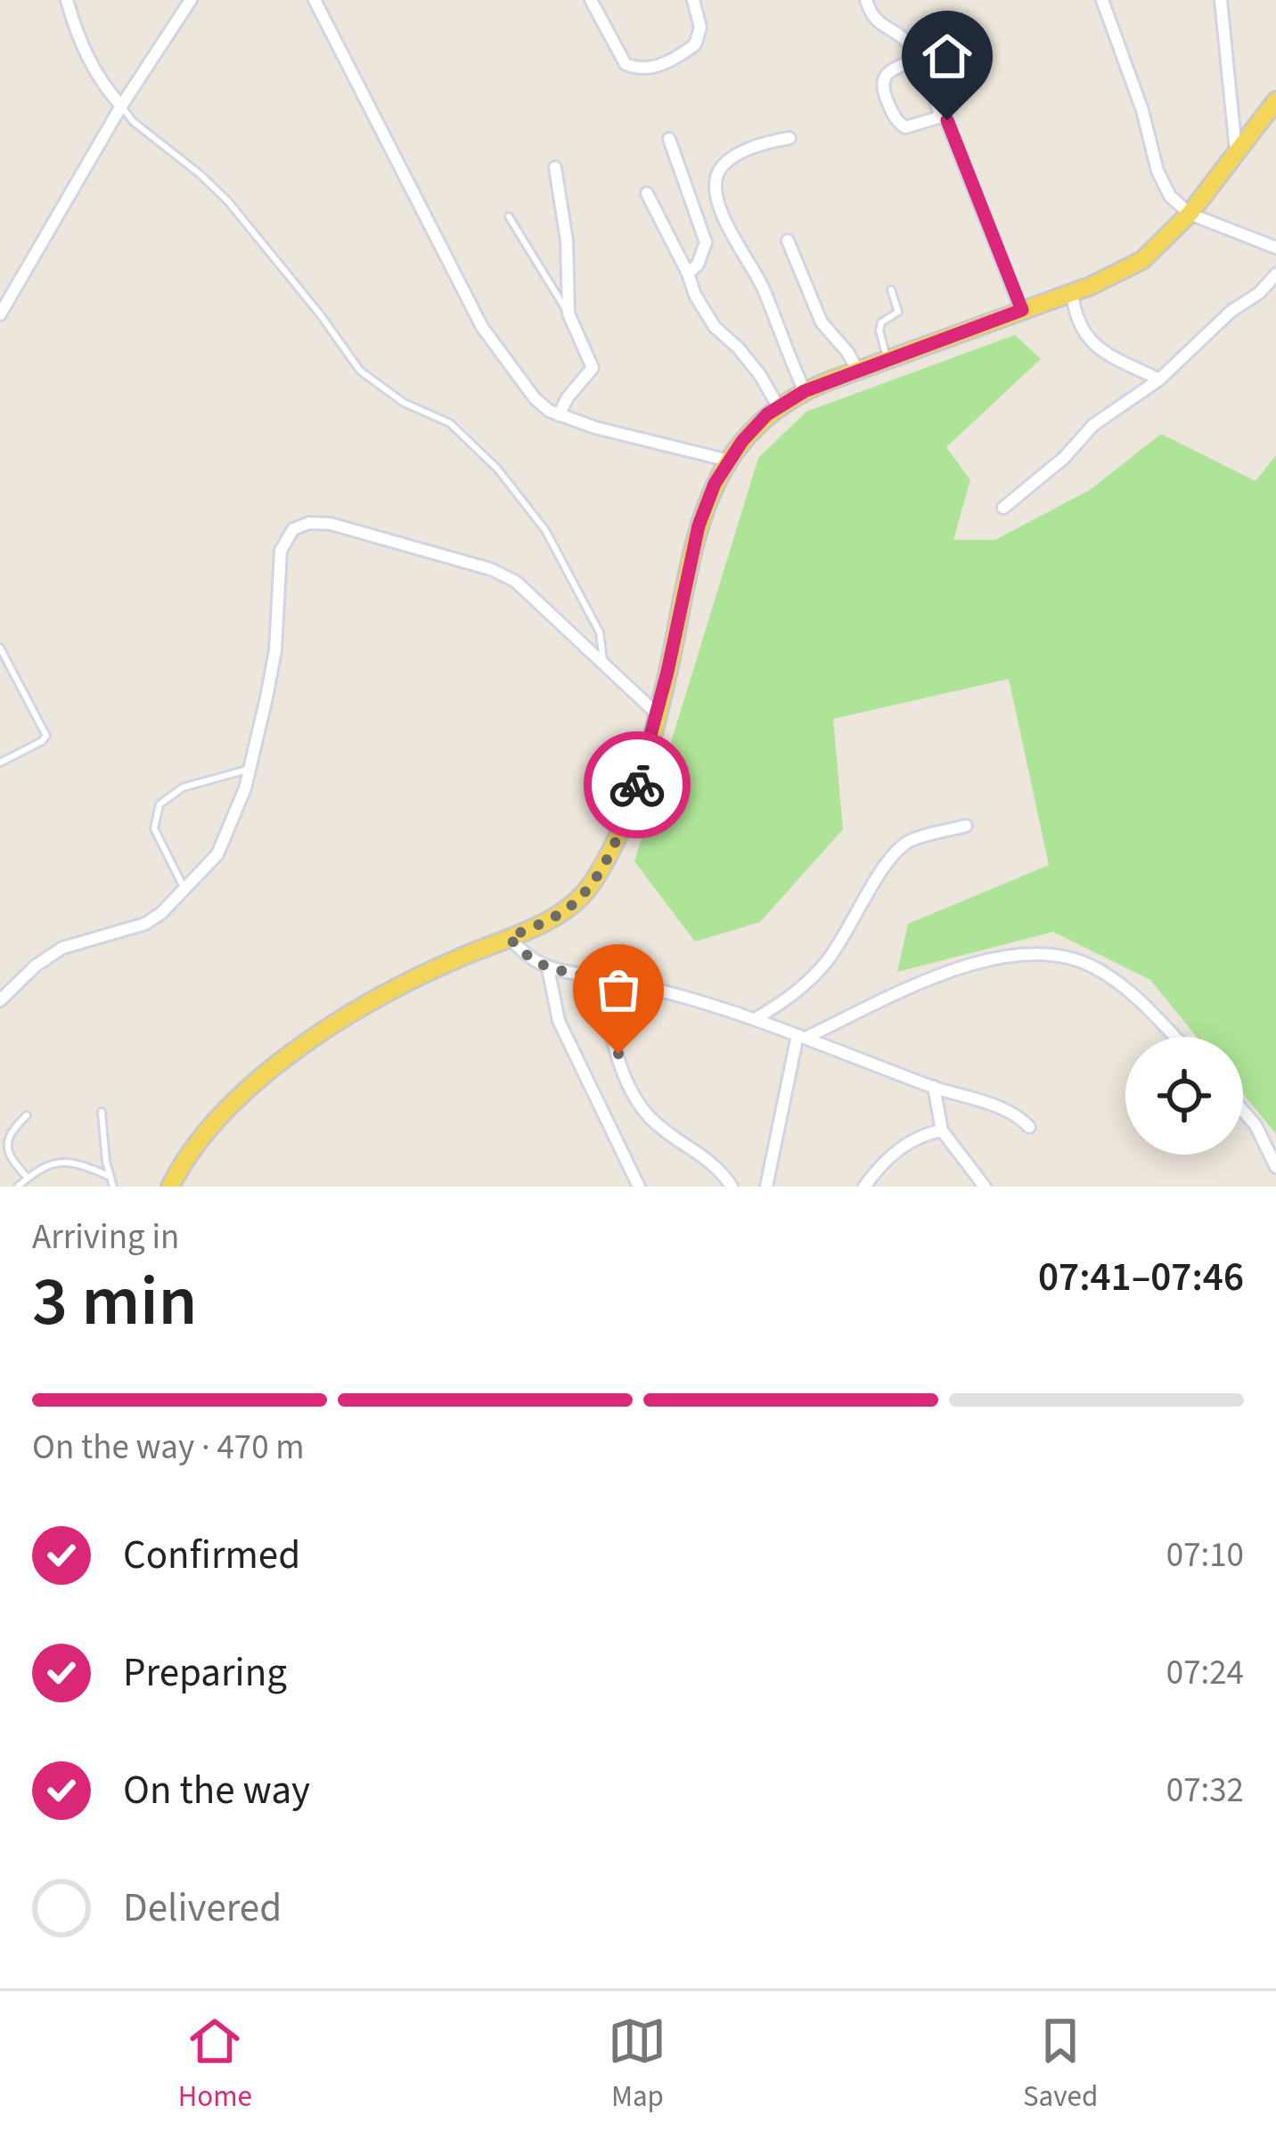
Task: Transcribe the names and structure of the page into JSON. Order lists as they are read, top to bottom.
{
  "page": {
    "heading": ["3 min", "Arriving in", "07:41–07:46"],
    "bar": "On the way · 470 m",
    "list": [
      ["Confirmed", "07:10"],
      ["Preparing", "07:24"],
      ["On the way", "07:32"],
      "Delivered"
    ],
    "tabs": ["Home", "Map", "Saved"]
  }
}
